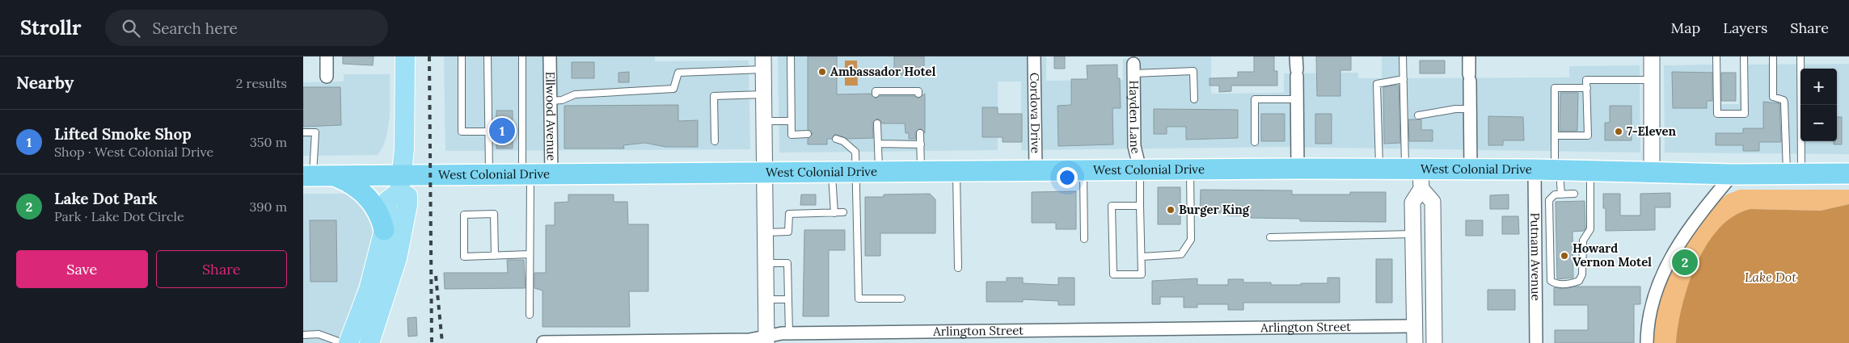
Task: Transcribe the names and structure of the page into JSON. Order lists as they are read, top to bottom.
{
  "streets": {
    "highway": ["West Colonial Drive"],
    "street": [
      "Cordova Drive",
      "Ellwood Avenue",
      "Hayden Lane",
      "Putnam Avenue",
      "Arlington Street"
    ]
  },
  "crossings": [
    ["Cordova Drive", "West Colonial Drive"],
    ["Ellwood Avenue", "West Colonial Drive"],
    ["Hayden Lane", "West Colonial Drive"],
    ["West Colonial Drive", "Putnam Avenue"]
  ],
  "water": ["Lake Dot"],
  "places": [
    "Ambassador Hotel",
    "7-Eleven",
    "Burger King",
    "Howard Vernon Motel"
  ],
  "page": {
    "header": "Strollr",
    "search": "Search here",
    "nav": ["Map", "Layers", "Share"],
    "heading": ["Nearby", "2 results"],
    "map_buttons": ["+", "−"],
    "list": [
      {
        "mark": "1",
        "name": "Lifted Smoke Shop",
        "note": "Shop · West Colonial Drive",
        "value": "350 m"
      },
      {
        "mark": "2",
        "name": "Lake Dot Park",
        "note": "Park · Lake Dot Circle",
        "value": "390 m"
      }
    ],
    "pins": ["1", "2"],
    "buttons": ["Save", "Share"]
  }
}
